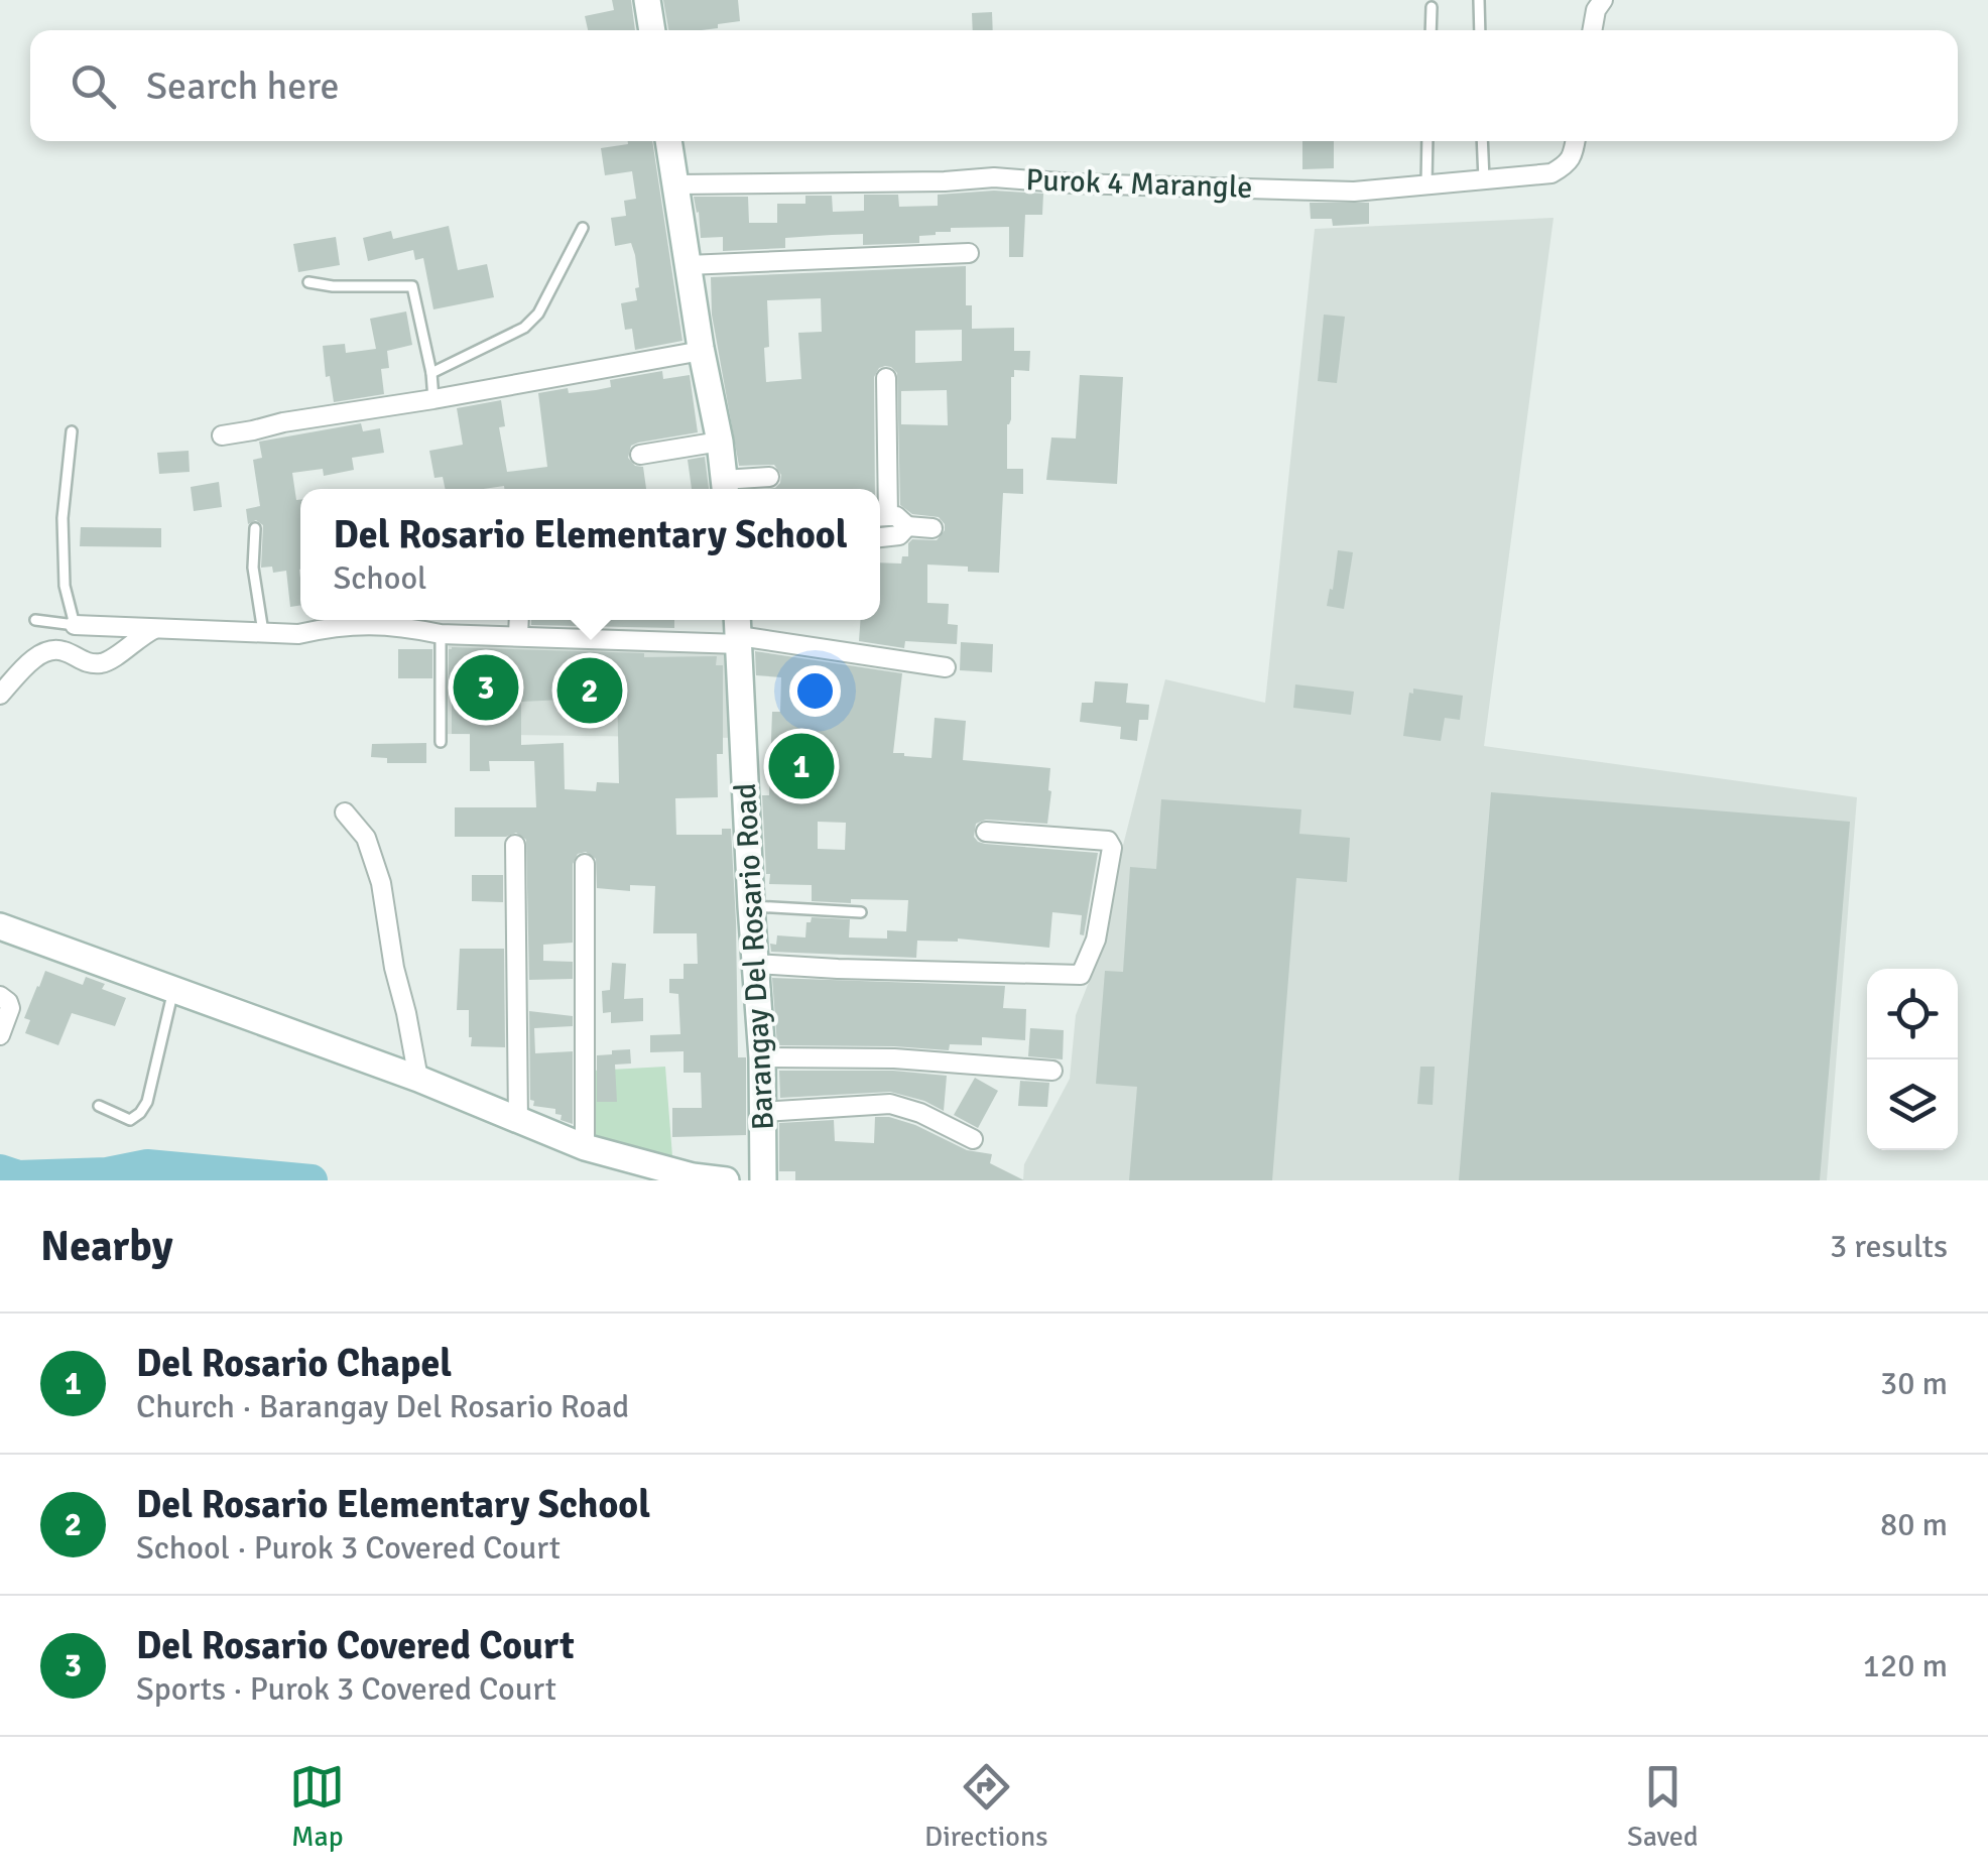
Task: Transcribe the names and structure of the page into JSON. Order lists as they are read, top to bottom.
{
  "streets": {
    "main road": ["Barangay Del Rosario Road"],
    "street": ["Purok 4 Marangle"]
  },
  "page": {
    "search": "Search here",
    "popup": ["Del Rosario Elementary School", "School"],
    "pins": ["3", "2", "1"],
    "heading": ["Nearby", "3 results"],
    "list": [
      {
        "mark": "1",
        "name": "Del Rosario Chapel",
        "note": "Church · Barangay Del Rosario Road",
        "value": "30 m"
      },
      {
        "mark": "2",
        "name": "Del Rosario Elementary School",
        "note": "School · Purok 3 Covered Court",
        "value": "80 m"
      },
      {
        "mark": "3",
        "name": "Del Rosario Covered Court",
        "note": "Sports · Purok 3 Covered Court",
        "value": "120 m"
      }
    ],
    "nav": ["Map", "Directions", "Saved"]
  }
}
